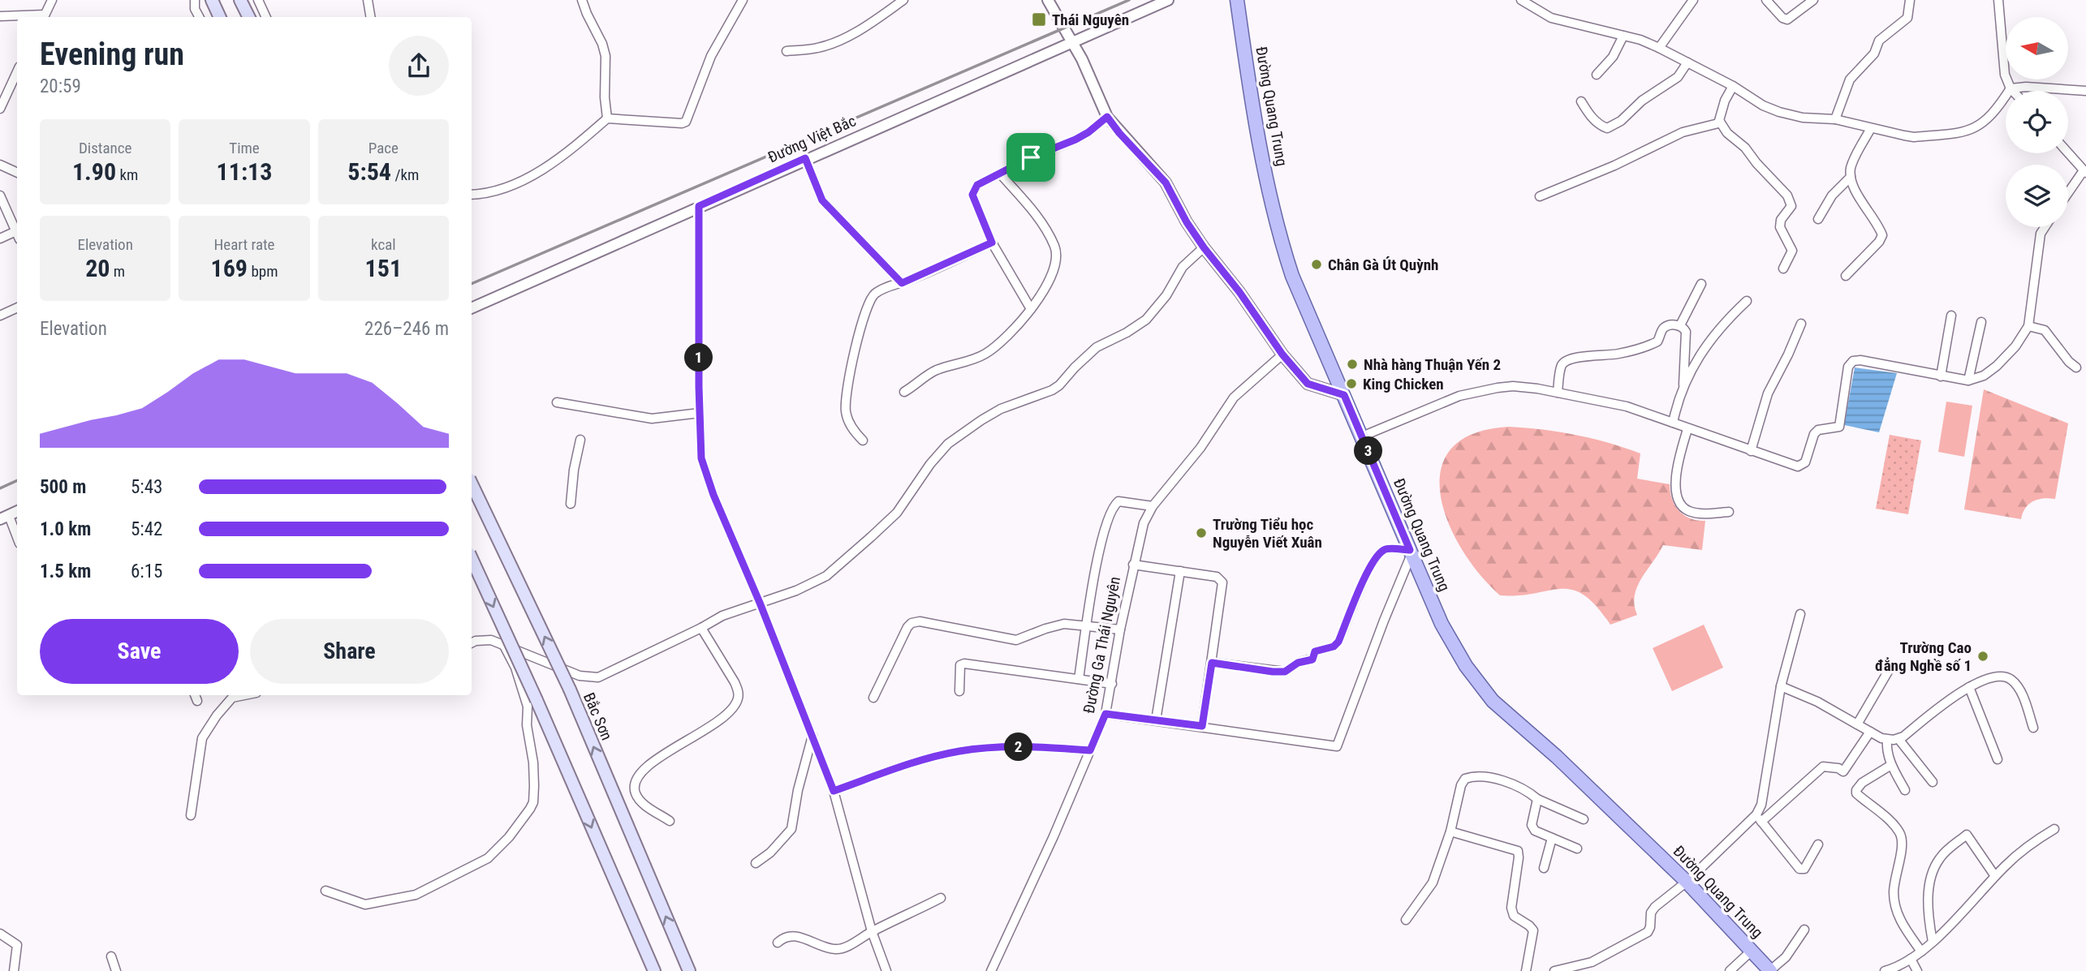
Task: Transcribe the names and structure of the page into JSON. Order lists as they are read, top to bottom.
{
  "streets": {
    "main road": ["Đường Quang Trung", "Bắc Sơn"],
    "street": ["Đường Việt Bắc", "Đường Ga Thái Nguyên"]
  },
  "places": {
    "transit": ["Thái Nguyên"],
    "other": [
      "Chân Gà Út Quỳnh",
      "Nhà hàng Thuận Yến 2",
      "King Chicken",
      "Trường Tiểu học Nguyễn Viết Xuân",
      "Trường Cao đẳng Nghề số 1"
    ]
  },
  "north": "left",
  "page": {
    "heading": ["Evening run", "20:59"],
    "stats": [
      ["Distance", "1.90 km"],
      ["Time", "11:13"],
      ["Pace", "5:54 /km"],
      ["Elevation", "20 m"],
      ["Heart rate", "169 bpm"],
      ["kcal", "151"]
    ],
    "chart": ["Elevation", "226–246 m"],
    "pins": ["1", "3", "2"],
    "list": [
      {
        "name": "500 m",
        "note": "5:43"
      },
      {
        "name": "1.0 km",
        "note": "5:42"
      },
      {
        "name": "1.5 km",
        "note": "6:15"
      }
    ],
    "buttons": ["Save", "Share"]
  }
}
